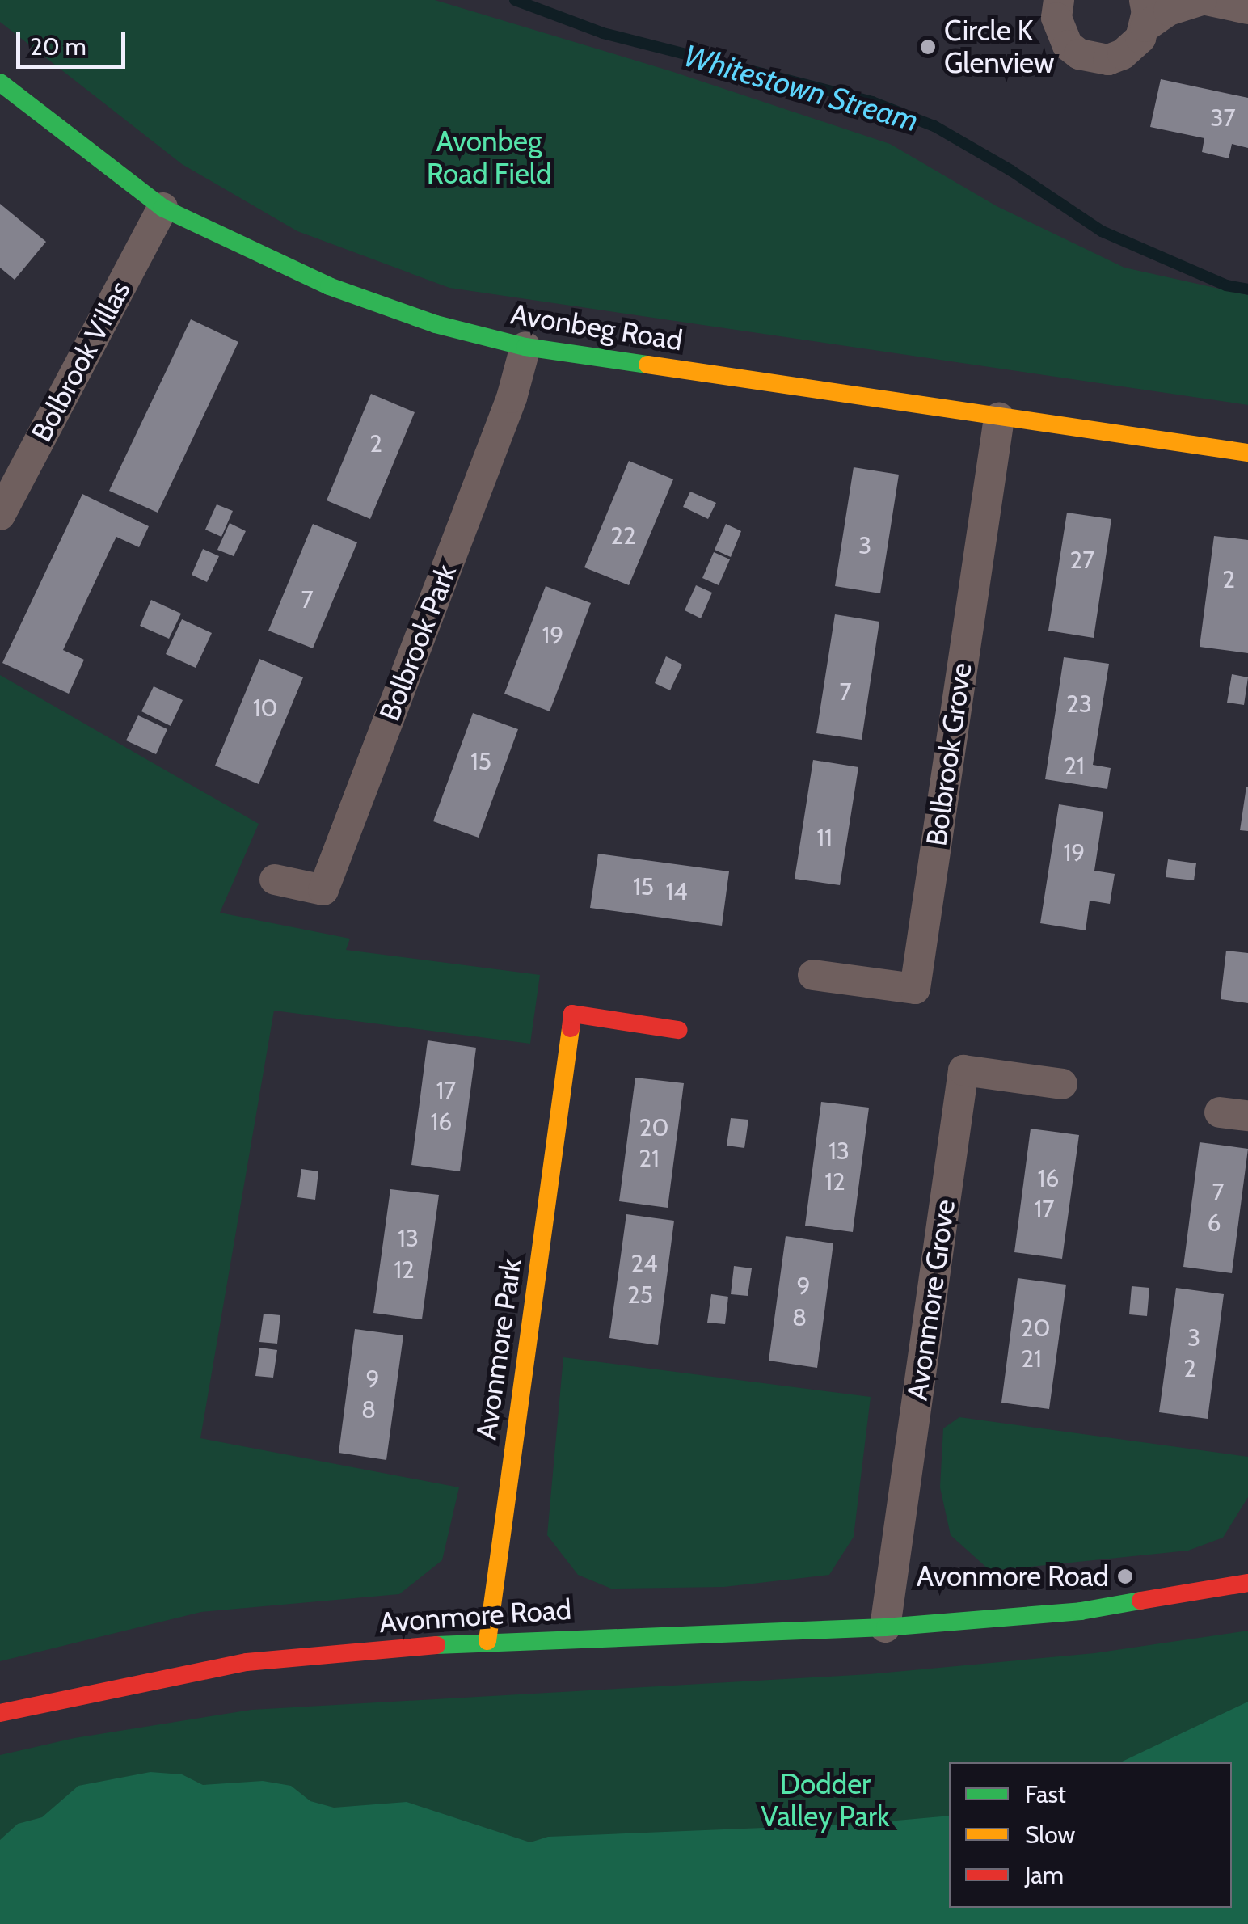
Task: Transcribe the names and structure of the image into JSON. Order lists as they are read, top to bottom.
{
  "streets": {
    "street": [
      "Avonbeg Road",
      "Bolbrook Villas",
      "Bolbrook Park",
      "Bolbrook Grove",
      "Avonmore Grove",
      "Avonmore Park",
      "Avonmore Road"
    ]
  },
  "crossings": [
    ["Avonbeg Road", "Bolbrook Villas"],
    ["Avonbeg Road", "Bolbrook Park"],
    ["Avonbeg Road", "Bolbrook Grove"],
    ["Avonmore Grove", "Avonmore Road"],
    ["Avonmore Park", "Avonmore Road"]
  ],
  "water": ["Whitestown Stream"],
  "parks": ["Avonbeg Road Field", "Dodder Valley Park"],
  "places": ["Circle K Glenview", "Avonmore Road"],
  "house_numbers": [
    "37",
    "2",
    "22",
    "3",
    "27",
    "2",
    "7",
    "19",
    "7",
    "23",
    "10",
    "15",
    "21",
    "11",
    "19",
    "15",
    "14",
    "17",
    "16",
    "20",
    "13",
    "21",
    "16",
    "12",
    "7",
    "17",
    "6",
    "13",
    "24",
    "12",
    "9",
    "25",
    "8",
    "20",
    "3",
    "21",
    "2",
    "9",
    "8"
  ],
  "legend": ["Fast", "Slow", "Jam"],
  "scale_bar": "20 m"
}
